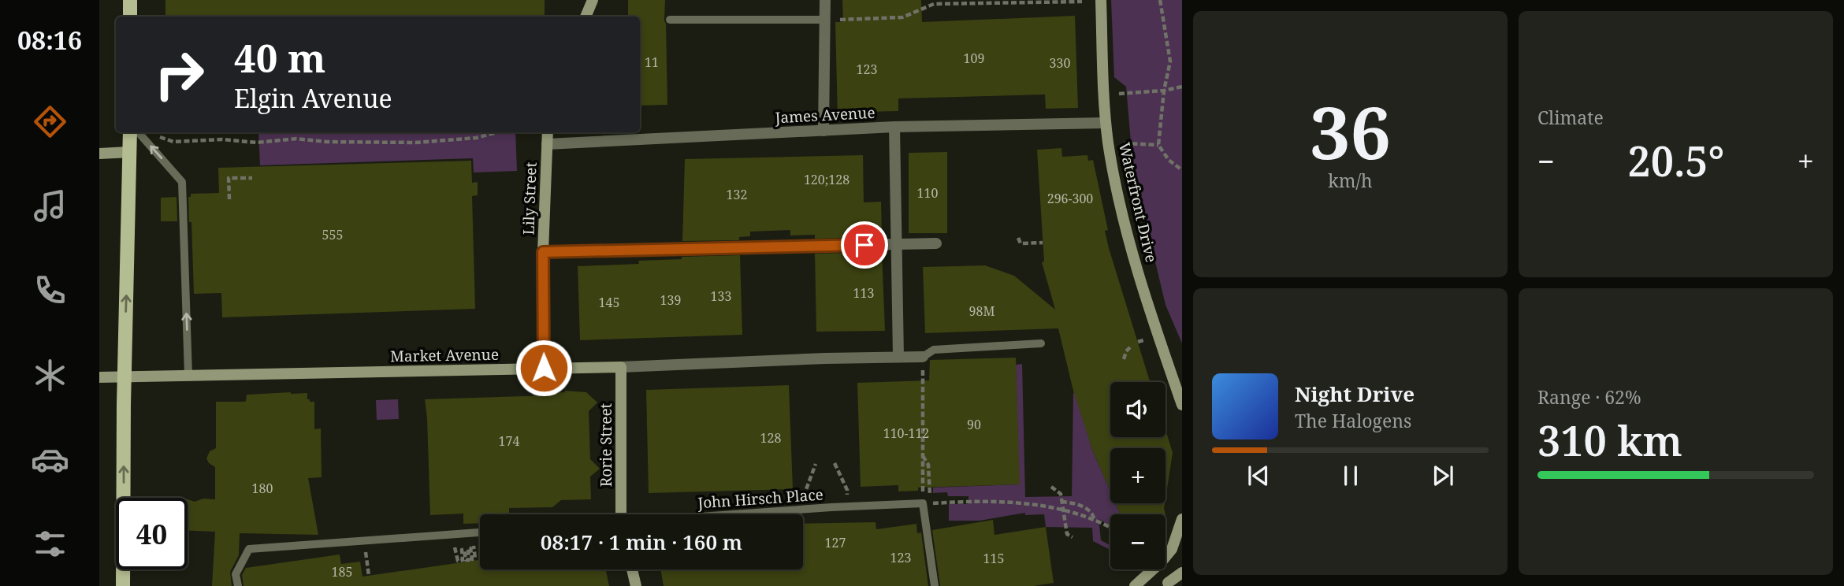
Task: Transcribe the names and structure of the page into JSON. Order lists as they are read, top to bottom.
{
  "streets": {
    "street": [
      "James Avenue",
      "Lily Street",
      "Waterfront Drive",
      "Market Avenue",
      "Rorie Street"
    ],
    "lane": ["John Hirsch Place"]
  },
  "crossings": [
    ["James Avenue", "Lily Street"],
    ["James Avenue", "Waterfront Drive"],
    ["Lily Street", "Market Avenue"],
    ["Market Avenue", "Rorie Street"]
  ],
  "house_numbers": [
    "109",
    "11",
    "330",
    "123",
    "120;128",
    "110",
    "132",
    "296-300",
    "555",
    "113",
    "133",
    "139",
    "145",
    "98M",
    "90",
    "110-112",
    "128",
    "174",
    "180",
    "127",
    "123",
    "115",
    "185"
  ],
  "page": {
    "tabs": "08:16",
    "tile": [
      ["36", "km/h"],
      "Climate",
      ["Range · 62%", "310 km"]
    ],
    "turn": ["40 m", "Elgin Avenue"],
    "heat": ["−", "20.5°", "+"],
    "song": ["Night Drive", "The Halogens"],
    "map_buttons": ["+", "−"],
    "limit": "40",
    "trip": "08:17 · 1 min · 160 m"
  }
}
